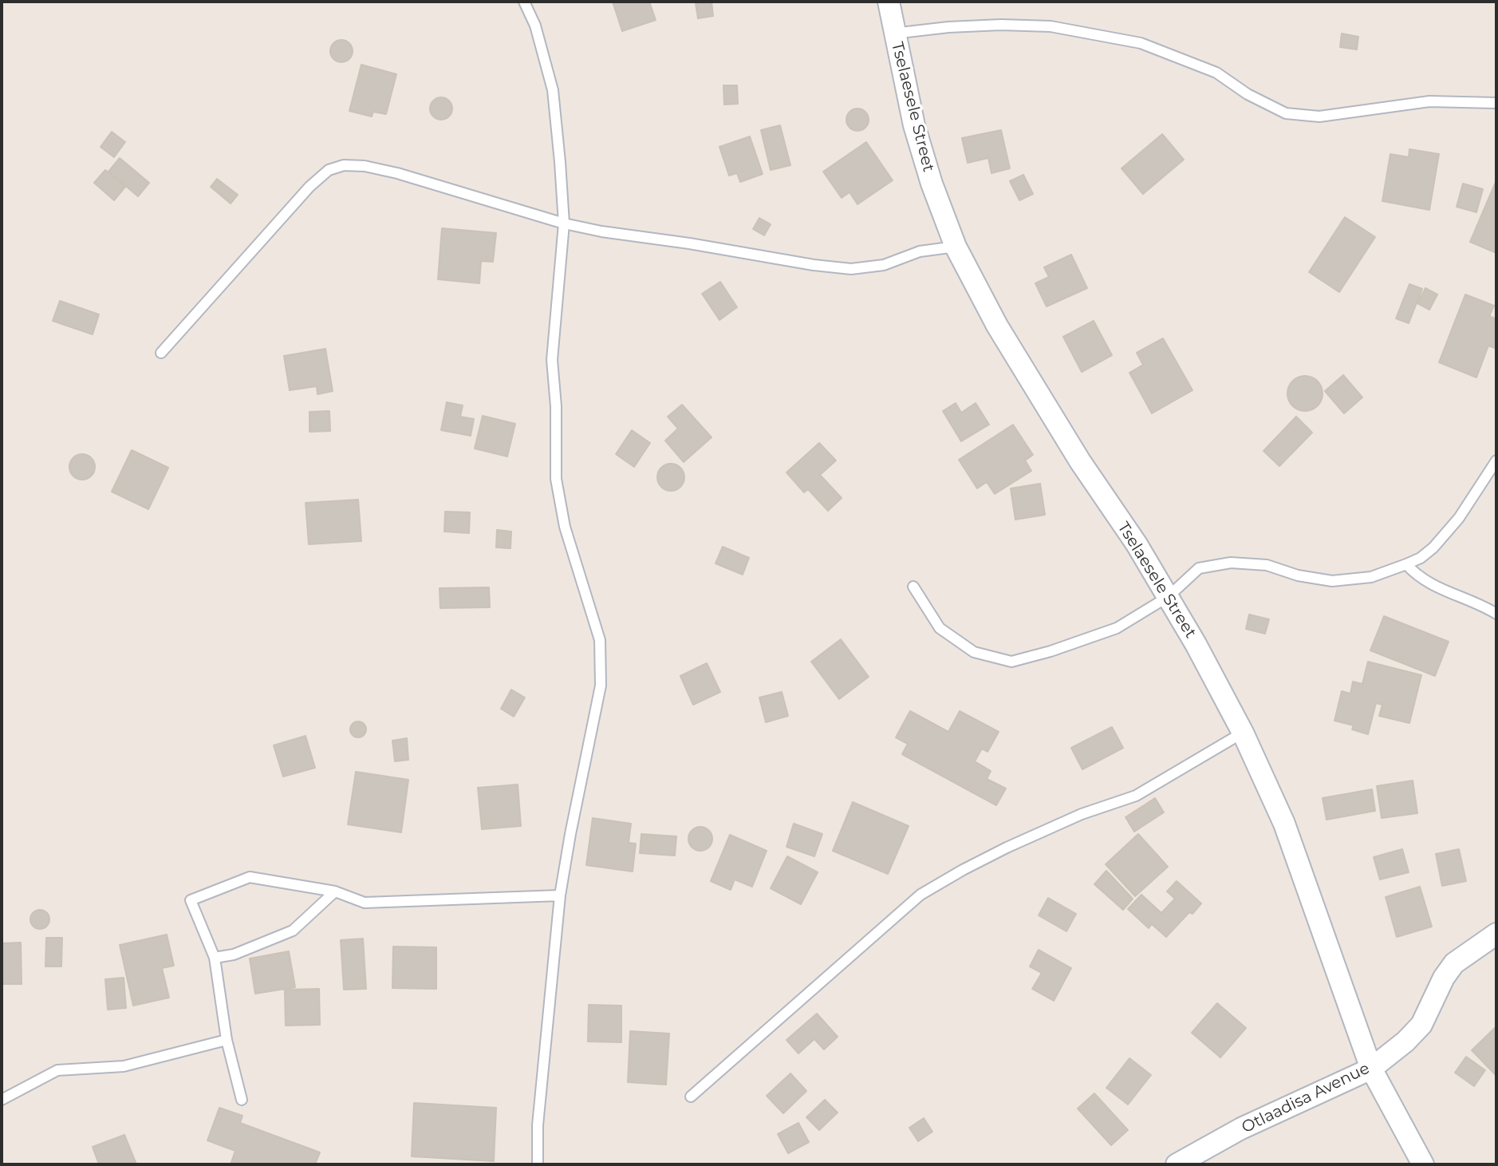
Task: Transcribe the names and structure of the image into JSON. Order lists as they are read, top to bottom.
{
  "streets": {
    "street": ["Tselaesele Street", "Otlaadisa Avenue"]
  },
  "crossings": [
    ["Tselaesele Street", "Otlaadisa Avenue"]
  ]
}
